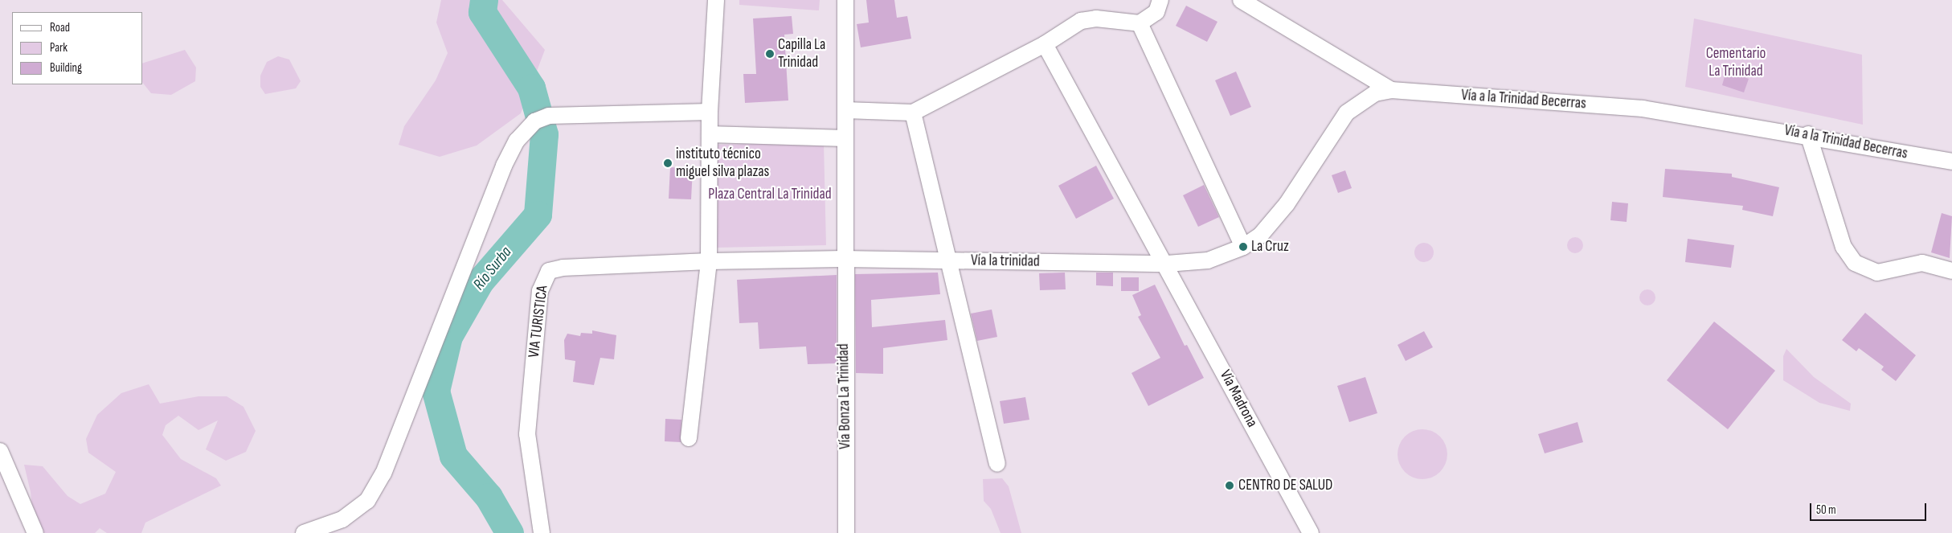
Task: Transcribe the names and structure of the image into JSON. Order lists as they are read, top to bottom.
{
  "streets": {
    "street": [
      "Vía a la Trinidad Becerras",
      "Vía la trinidad",
      "VIA TURISTICA",
      "Vía Bonza La Trinidad",
      "Vía Madrona"
    ]
  },
  "crossings": [
    ["Vía a la Trinidad Becerras", "Vía la trinidad"],
    ["Vía a la Trinidad Becerras", "Vía Madrona"],
    ["Vía la trinidad", "VIA TURISTICA"],
    ["Vía la trinidad", "Vía Bonza La Trinidad"],
    ["Vía la trinidad", "Vía Madrona"]
  ],
  "water": ["Río Surba"],
  "parks": ["Cementario La Trinidad", "Plaza Central La Trinidad"],
  "places": [
    "Capilla La Trinidad",
    "instituto técnico miguel silva plazas",
    "La Cruz",
    "CENTRO DE SALUD"
  ],
  "legend": ["Road", "Park", "Building"],
  "scale_bar": "50 m"
}
